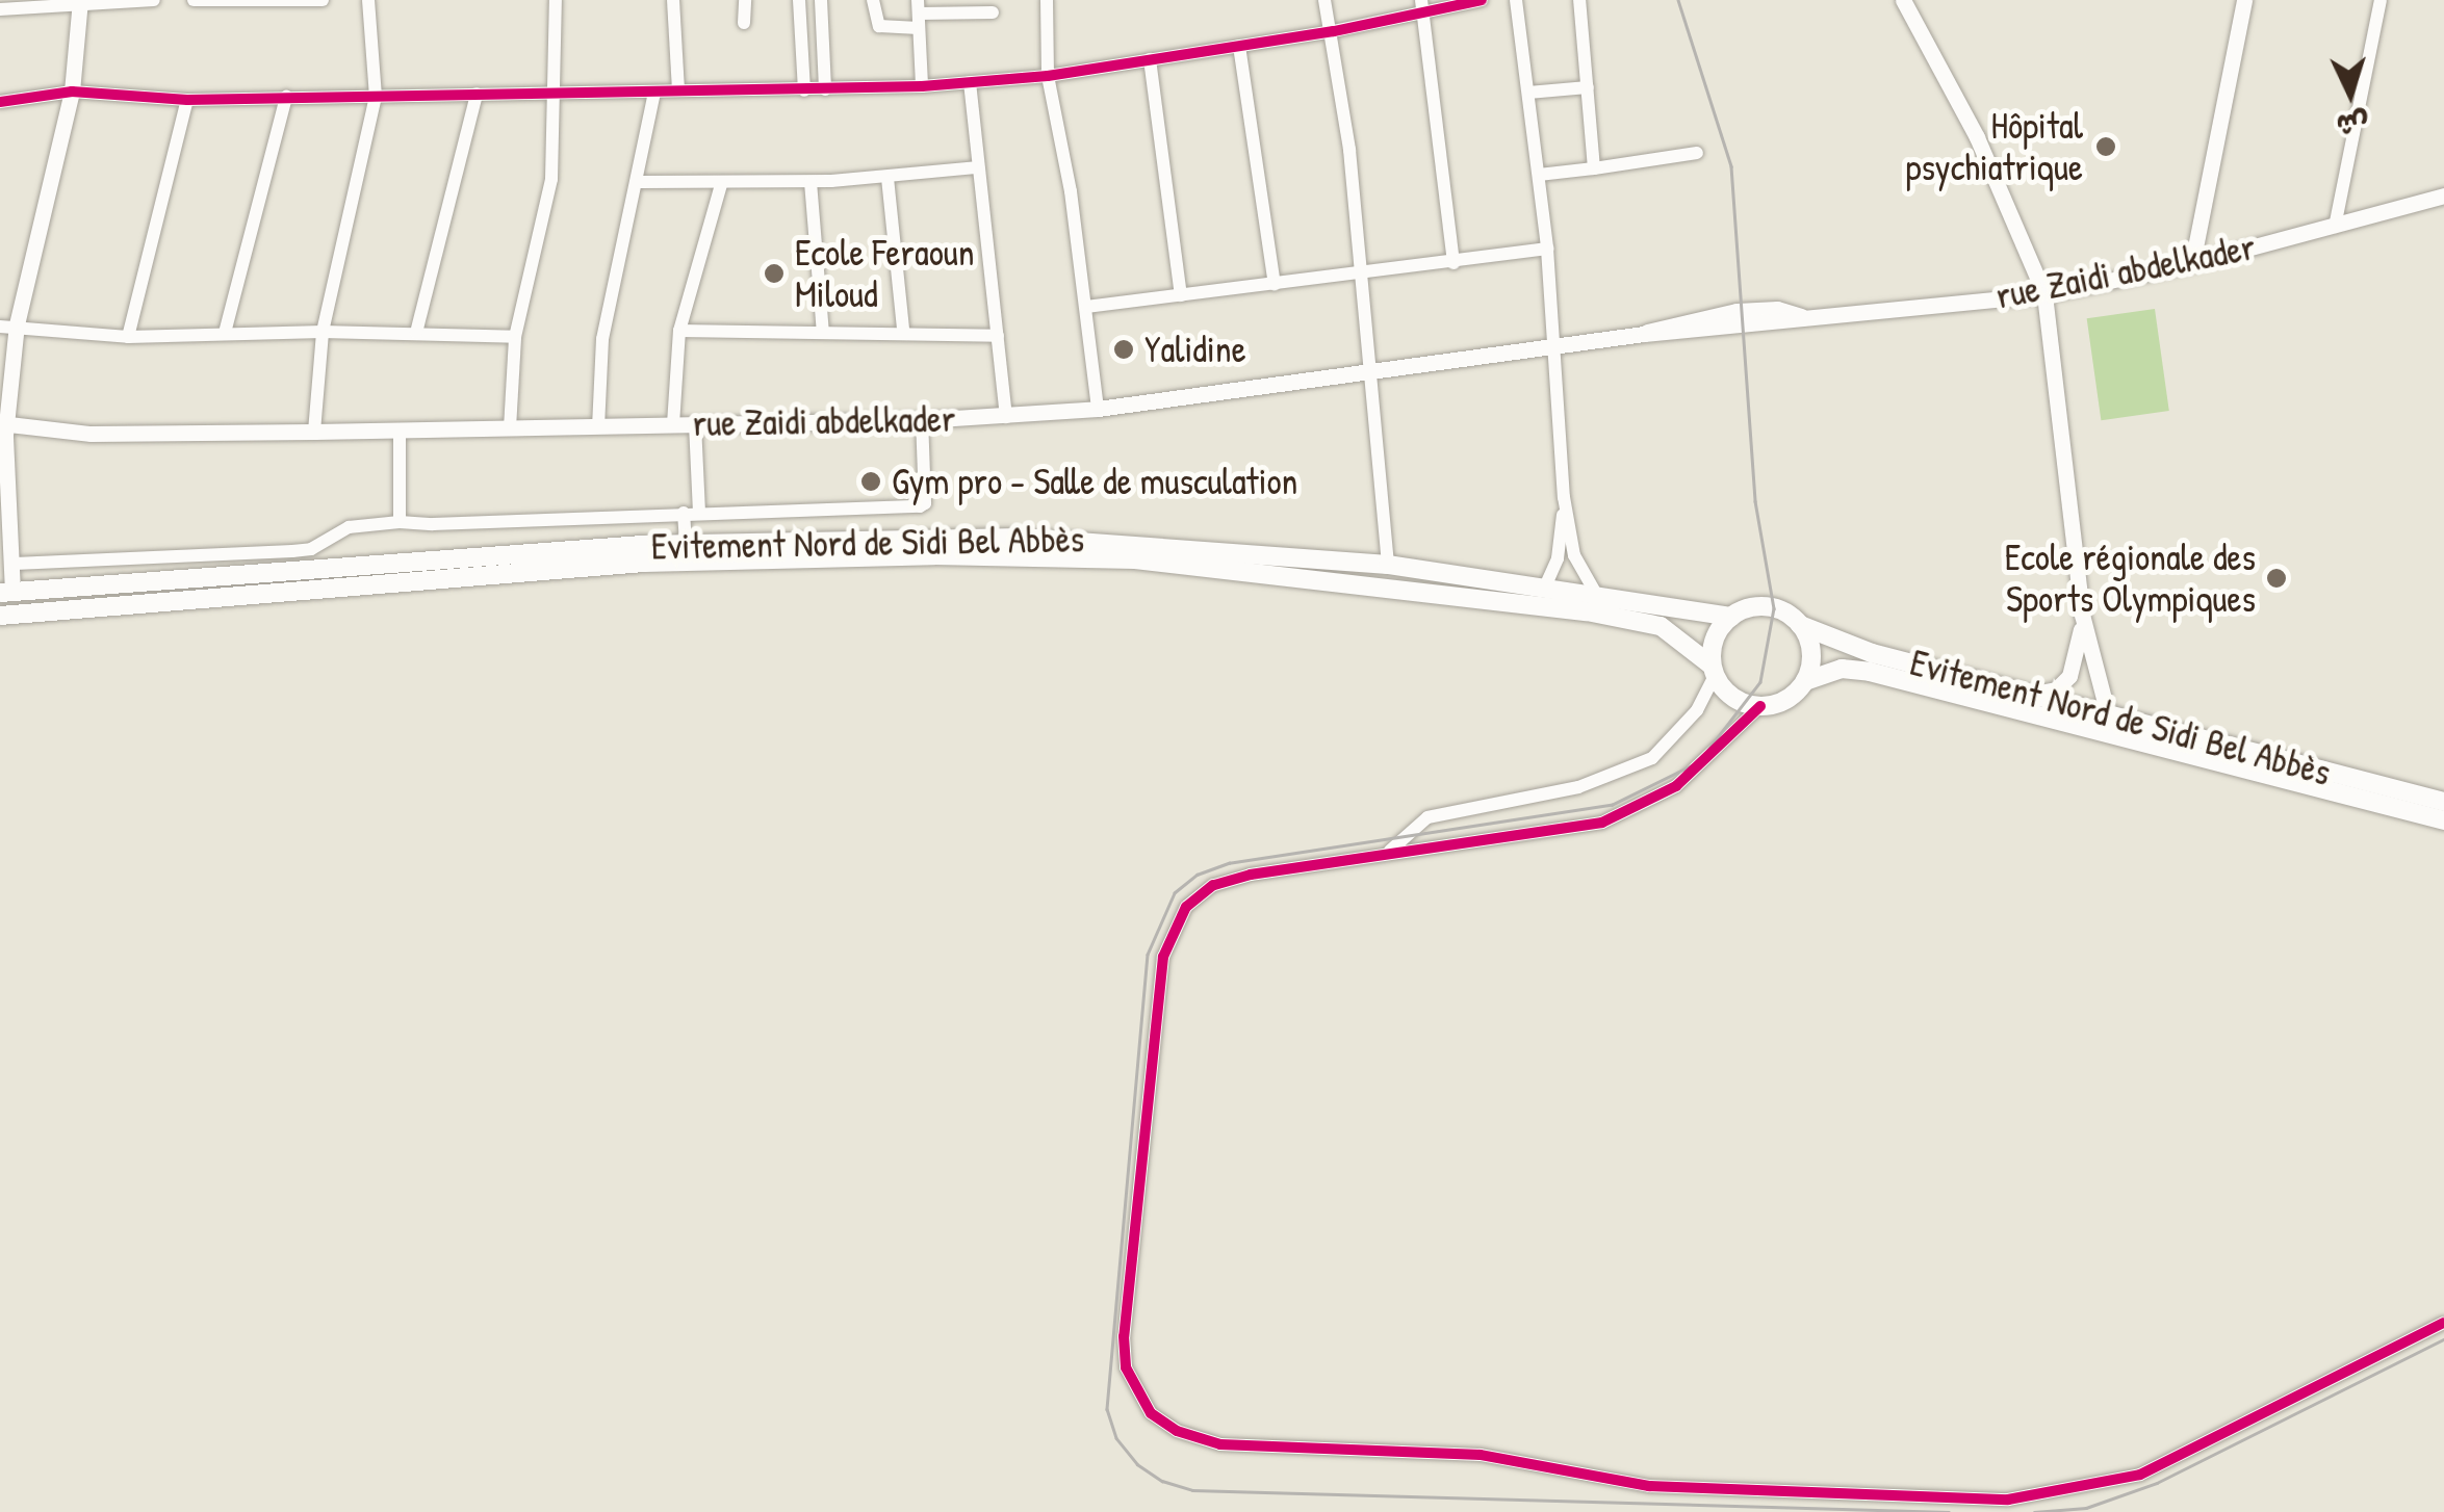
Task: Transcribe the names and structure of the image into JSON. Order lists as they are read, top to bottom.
{
  "streets": {
    "highway": ["Evitement Nord de Sidi Bel Abbès"],
    "main road": ["rue Zaidi abdelkader"]
  },
  "places": [
    "Hôpital psychiatrique",
    "Ecole Feraoun Miloud",
    "Yalidine",
    "Gym pro - Salle de musculation",
    "Ecole régionale des Sports Olympiques"
  ],
  "north": "bottom"
}
